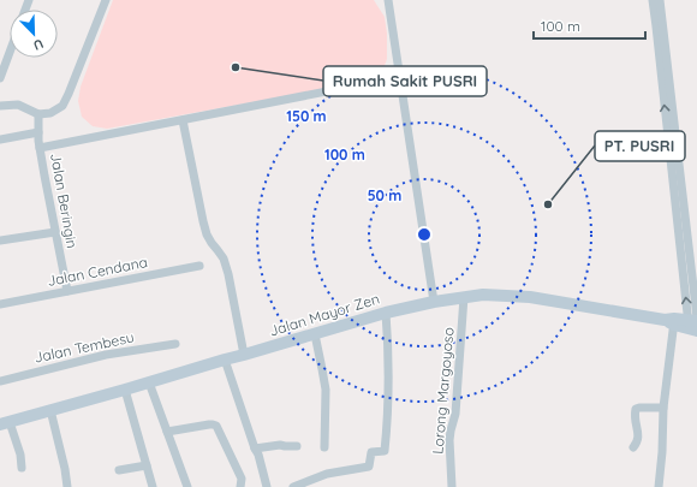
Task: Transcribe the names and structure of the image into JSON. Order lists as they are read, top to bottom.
{
  "streets": {
    "street": [
      "Jalan Beringin",
      "Jalan Cendana",
      "Jalan Mayor Zen",
      "Jalan Tembesu",
      "Lorong Margoyoso"
    ]
  },
  "crossings": [
    ["Jalan Beringin", "Jalan Cendana"],
    ["Jalan Mayor Zen", "Lorong Margoyoso"]
  ],
  "places": ["Rumah Sakit PUSRI", "PT. PUSRI"],
  "scale_bar": "100 m",
  "north": "bottom right",
  "rings": ["150 m", "100 m", "50 m"]
}
